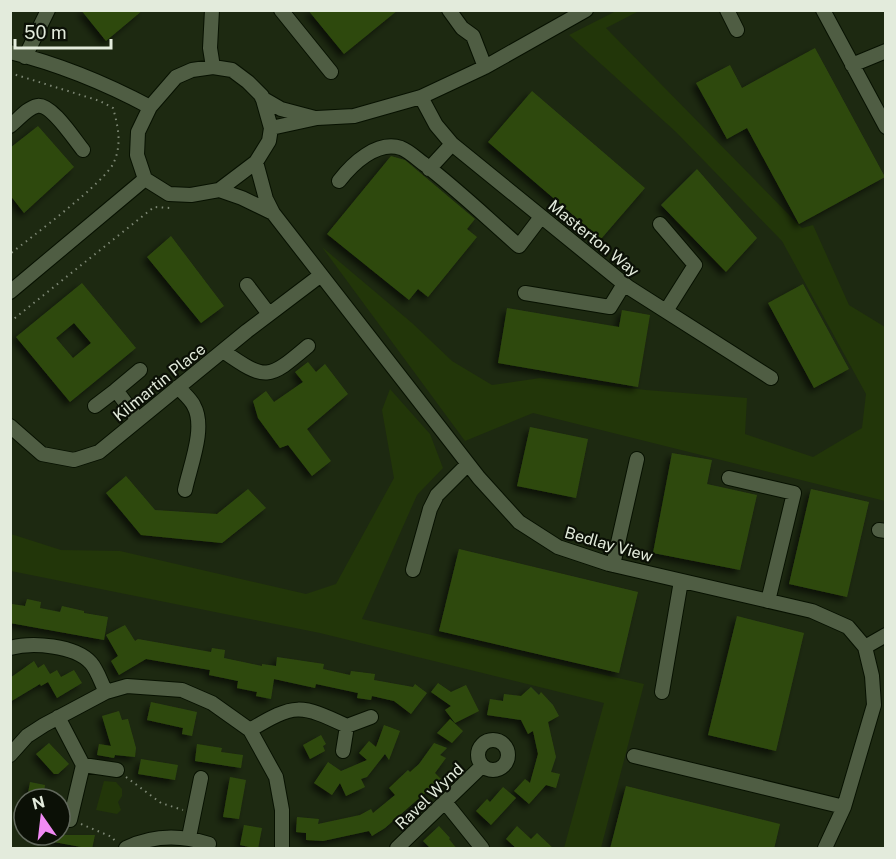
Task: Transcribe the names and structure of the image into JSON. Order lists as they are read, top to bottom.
{
  "streets": {
    "street": [
      "Masterton Way",
      "Kilmartin Place",
      "Bedlay View",
      "Ravel Wynd"
    ]
  },
  "crossings": [
    ["Kilmartin Place", "Bedlay View"]
  ],
  "scale_bar": "50 m",
  "north": "top"
}
